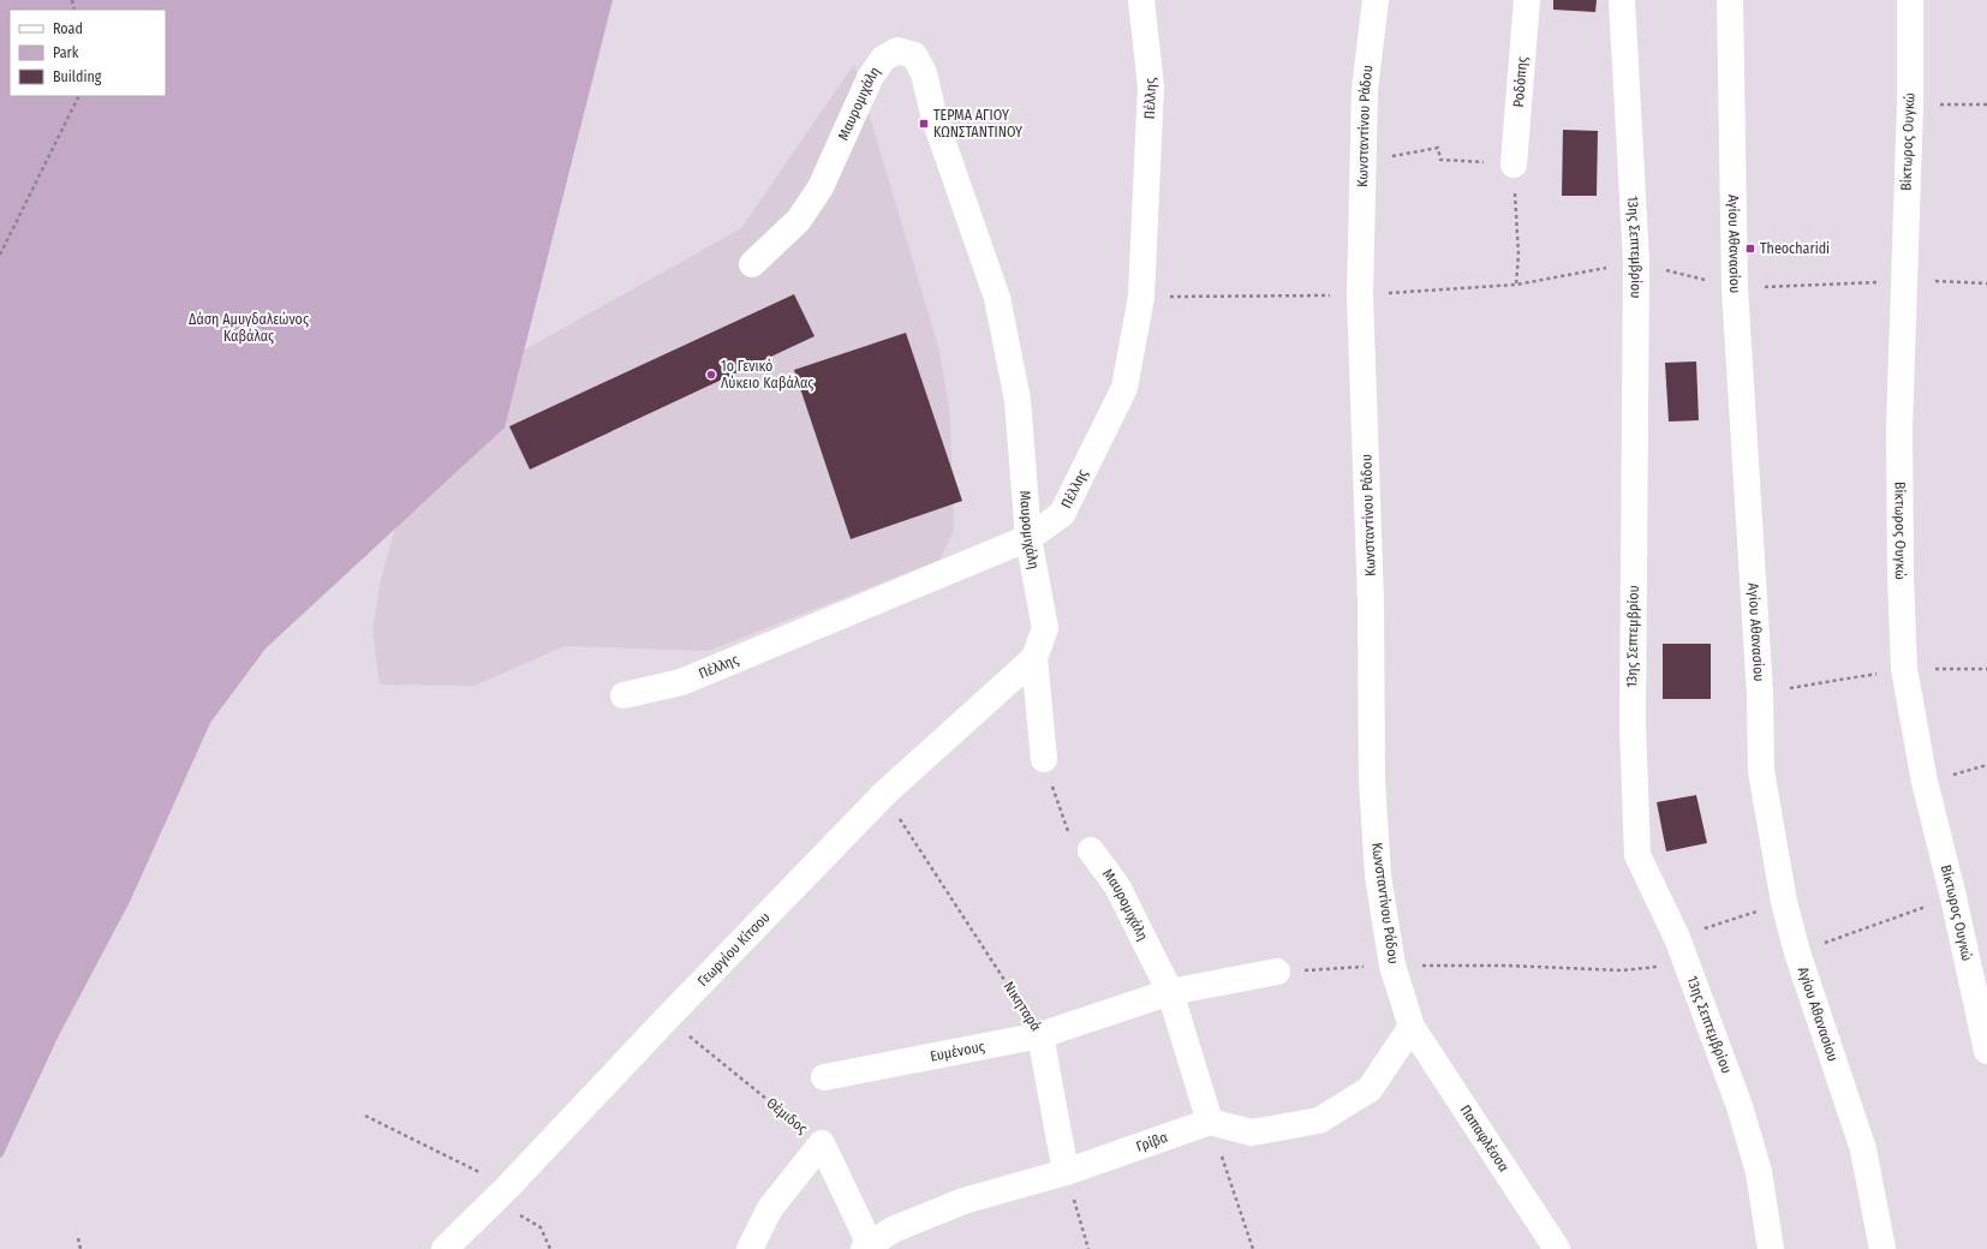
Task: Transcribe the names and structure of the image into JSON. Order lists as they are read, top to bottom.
{
  "streets": {
    "street": [
      "Ροδόπης",
      "Πέλλης",
      "Μαυρομιχάλη",
      "Κωνσταντίνου Ράδου",
      "Βίκτωρος Ουγκώ",
      "Αγίου Αθανασίου",
      "13ης Σεπτεμβρίου",
      "Γεωργίου Κίτσου",
      "Νικηταρά",
      "Ευμένους",
      "Θέμιδος",
      "Παπαφλέσσα",
      "Γρίβα"
    ]
  },
  "crossings": [
    ["Πέλλης", "Μαυρομιχάλη"],
    ["Μαυρομιχάλη", "Γεωργίου Κίτσου"],
    ["Μαυρομιχάλη", "Ευμένους"],
    ["Μαυρομιχάλη", "Γρίβα"],
    ["Κωνσταντίνου Ράδου", "Παπαφλέσσα"],
    ["Γεωργίου Κίτσου", "Νικηταρά"],
    ["Γεωργίου Κίτσου", "Θέμιδος"],
    ["Νικηταρά", "Ευμένους"],
    ["Νικηταρά", "Γρίβα"],
    ["Θέμιδος", "Γρίβα"]
  ],
  "parks": ["Δάση Αμυγδαλεώνος Καβάλας"],
  "places": {
    "transit": ["ΤΕΡΜΑ ΑΓΙΟΥ ΚΩΝΣΤΑΝΤΙΝΟΥ", "Theocharidi"],
    "other": ["1ο Γενικό Λύκειο Καβάλας"]
  },
  "legend": ["Road", "Park", "Building"]
}
